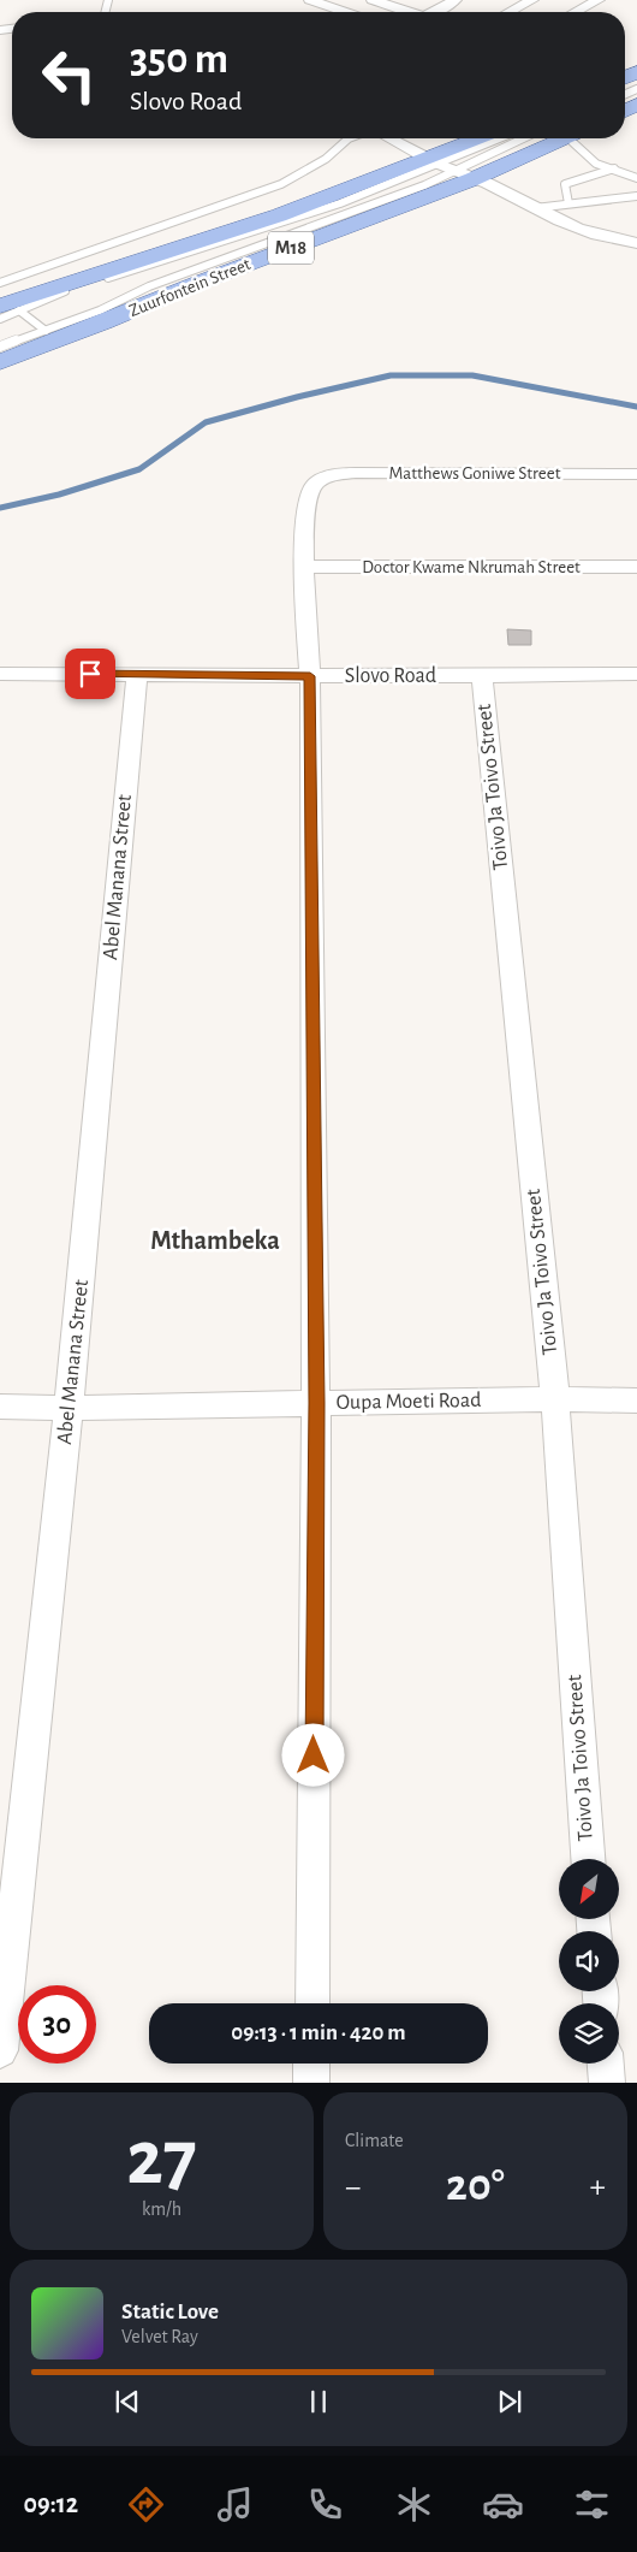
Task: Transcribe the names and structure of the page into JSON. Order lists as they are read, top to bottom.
{
  "streets": {
    "main road": ["M18", "Zuurfontein Street"],
    "street": [
      "Matthews Goniwe Street",
      "Doctor Kwame Nkrumah Street",
      "Slovo Road",
      "Toivo Ja Toivo Street",
      "Abel Manana Street",
      "Oupa Moeti Road"
    ]
  },
  "crossings": [
    ["Matthews Goniwe Street", "Doctor Kwame Nkrumah Street"],
    ["Slovo Road", "Toivo Ja Toivo Street"],
    ["Slovo Road", "Abel Manana Street"],
    ["Toivo Ja Toivo Street", "Oupa Moeti Road"],
    ["Abel Manana Street", "Oupa Moeti Road"]
  ],
  "districts": ["Mthambeka"],
  "north": "bottom left",
  "page": {
    "turn": ["350 m", "Slovo Road"],
    "limit": "30",
    "trip": "09:13 · 1 min · 420 m",
    "tile": [
      ["27", "km/h"],
      "Climate"
    ],
    "heat": ["−", "20°", "+"],
    "song": ["Static Love", "Velvet Ray"],
    "tabs": "09:12"
  }
}
